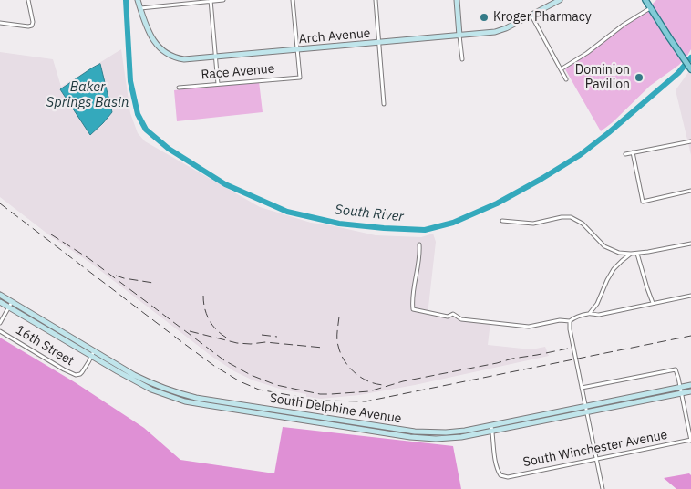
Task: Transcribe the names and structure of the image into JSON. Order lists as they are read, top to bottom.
{
  "streets": {
    "main road": ["Arch Avenue", "South Delphine Avenue"],
    "street": ["Race Avenue", "16th Street", "South Winchester Avenue"]
  },
  "crossings": [
    ["Arch Avenue", "Race Avenue"],
    ["16th Street", "South Delphine Avenue"],
    ["South Delphine Avenue", "South Winchester Avenue"]
  ],
  "water": ["Baker Springs Basin", "South River"],
  "places": ["Kroger Pharmacy", "Dominion Pavilion"]
}
